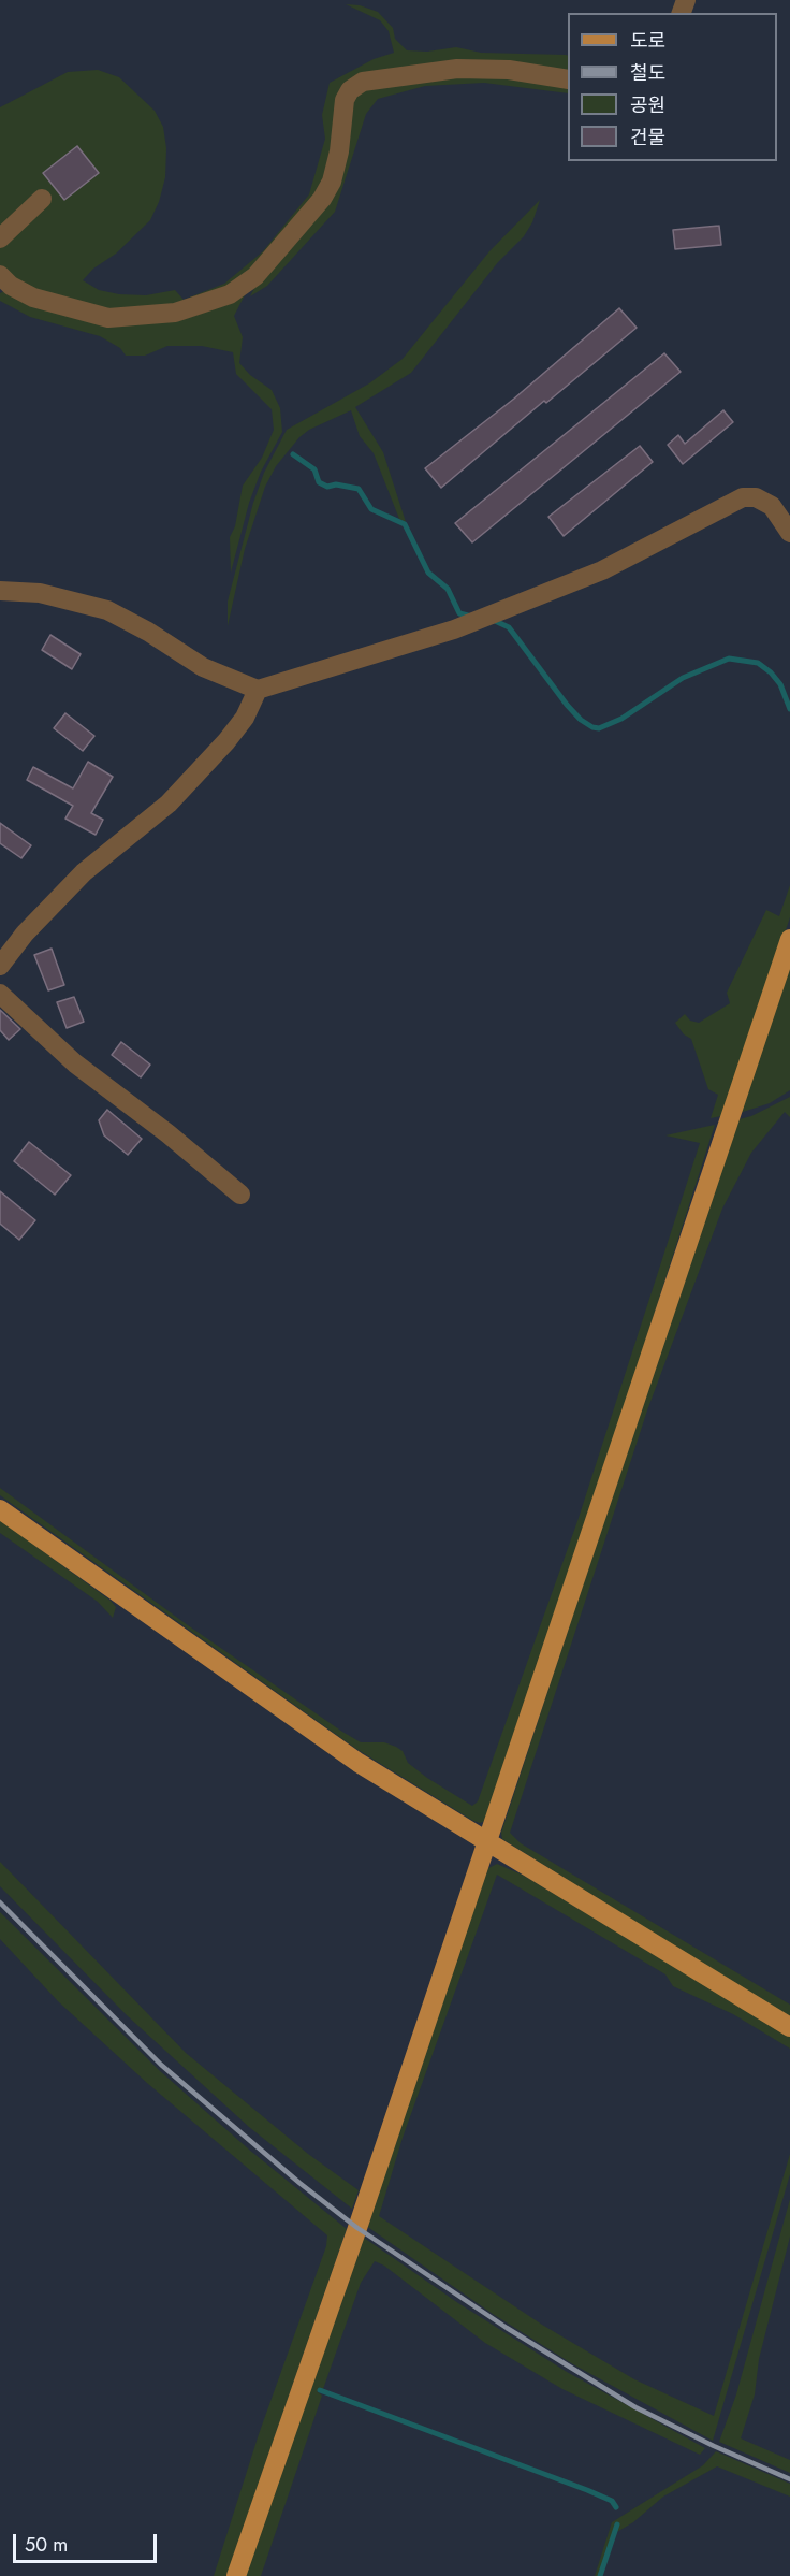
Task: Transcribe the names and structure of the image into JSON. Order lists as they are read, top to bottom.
{
  "legend": [
    "도로",
    "철도",
    "공원",
    "건물"
  ],
  "scale_bar": "50 m"
}
